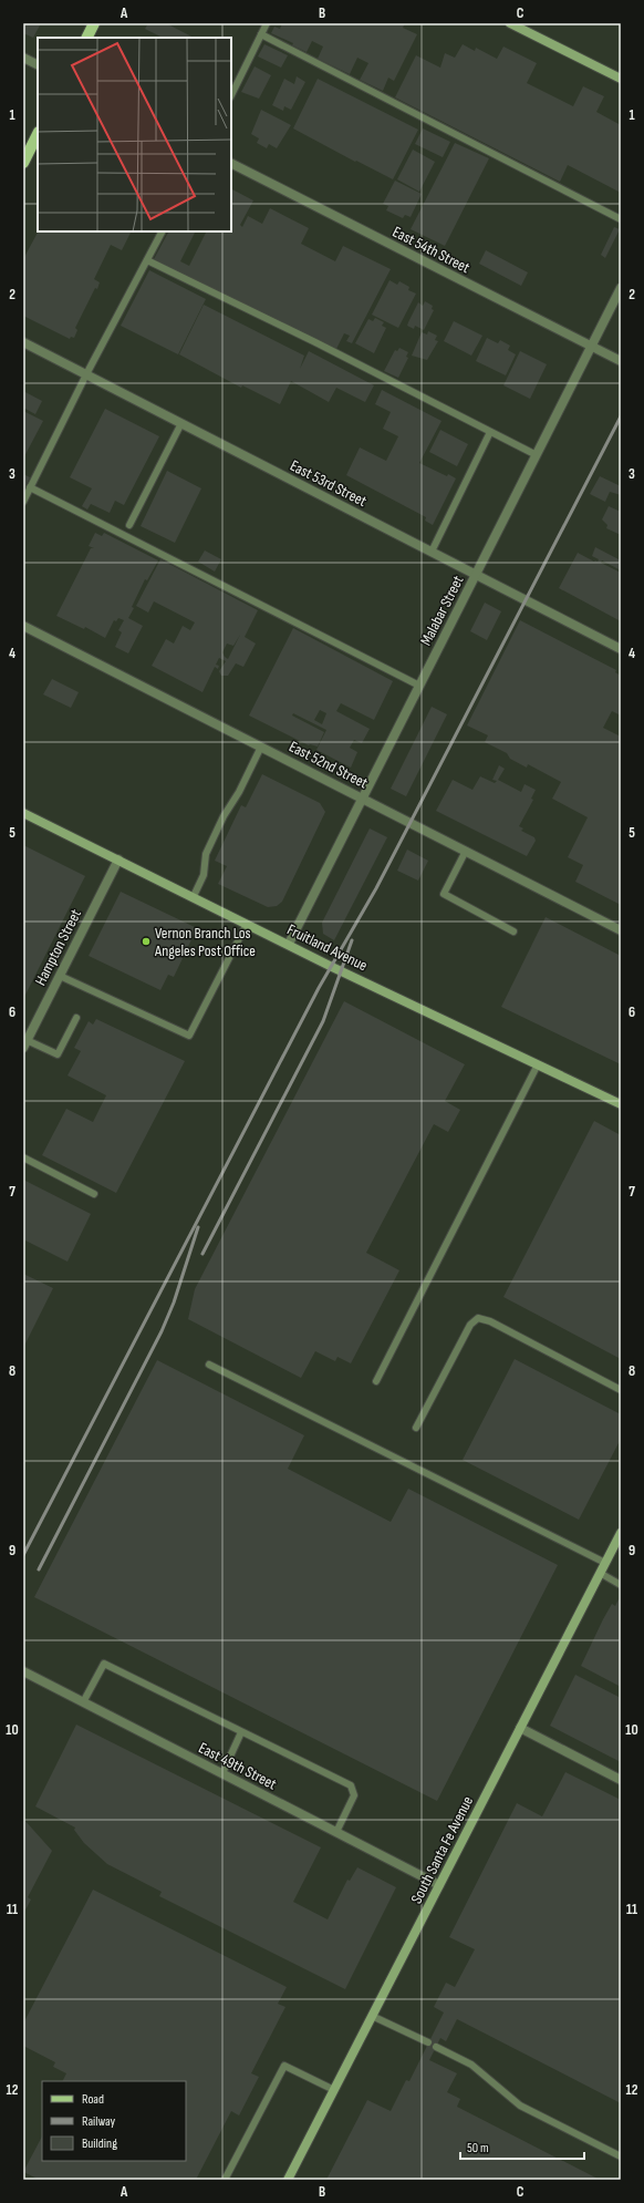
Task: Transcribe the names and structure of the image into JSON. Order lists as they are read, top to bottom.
{
  "streets": {
    "street": [
      "East 54th Street",
      "East 53rd Street",
      "Malabar Street",
      "East 52nd Street",
      "Hampton Street",
      "Fruitland Avenue",
      "East 49th Street",
      "South Santa Fe Avenue"
    ]
  },
  "crossings": [
    ["East 54th Street", "Malabar Street"],
    ["East 53rd Street", "Malabar Street"],
    ["Malabar Street", "East 52nd Street"],
    ["Malabar Street", "Fruitland Avenue"],
    ["Hampton Street", "Fruitland Avenue"],
    ["East 49th Street", "South Santa Fe Avenue"]
  ],
  "places": ["Vernon Branch Los Angeles Post Office"],
  "legend": ["Road", "Railway", "Building"],
  "scale_bar": "50 m",
  "grid": {
    "columns": ["A", "B", "C"],
    "rows": [
      "1",
      "2",
      "3",
      "4",
      "5",
      "6",
      "7",
      "8",
      "9",
      "10",
      "11",
      "12"
    ]
  }
}
